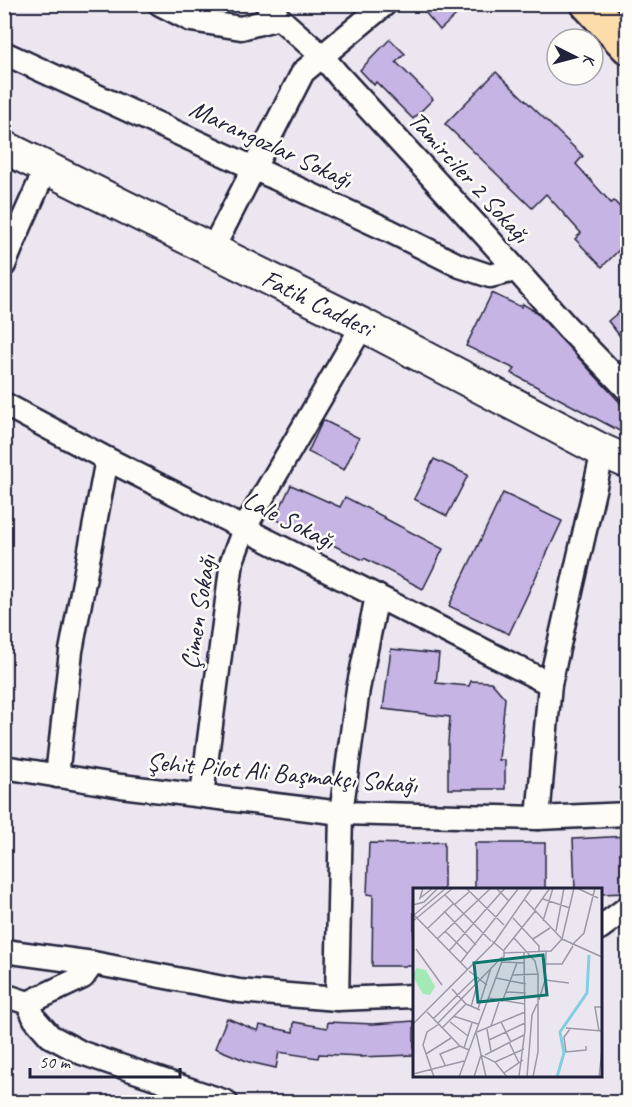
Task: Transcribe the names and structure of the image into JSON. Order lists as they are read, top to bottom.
{
  "streets": {
    "main road": ["Fatih Caddesi"],
    "street": [
      "Marangozlar Sokağı",
      "Tamirciler 2 Sokağı",
      "Lale Sokağı",
      "Çimen Sokağı",
      "Şehit Pilot Ali Başmakçı Sokağı"
    ]
  },
  "crossings": [
    ["Marangozlar Sokağı", "Tamirciler 2 Sokağı"],
    ["Fatih Caddesi", "Çimen Sokağı"],
    ["Lale Sokağı", "Çimen Sokağı"],
    ["Çimen Sokağı", "Şehit Pilot Ali Başmakçı Sokağı"]
  ],
  "scale_bar": "50 m",
  "north": "right"
}
